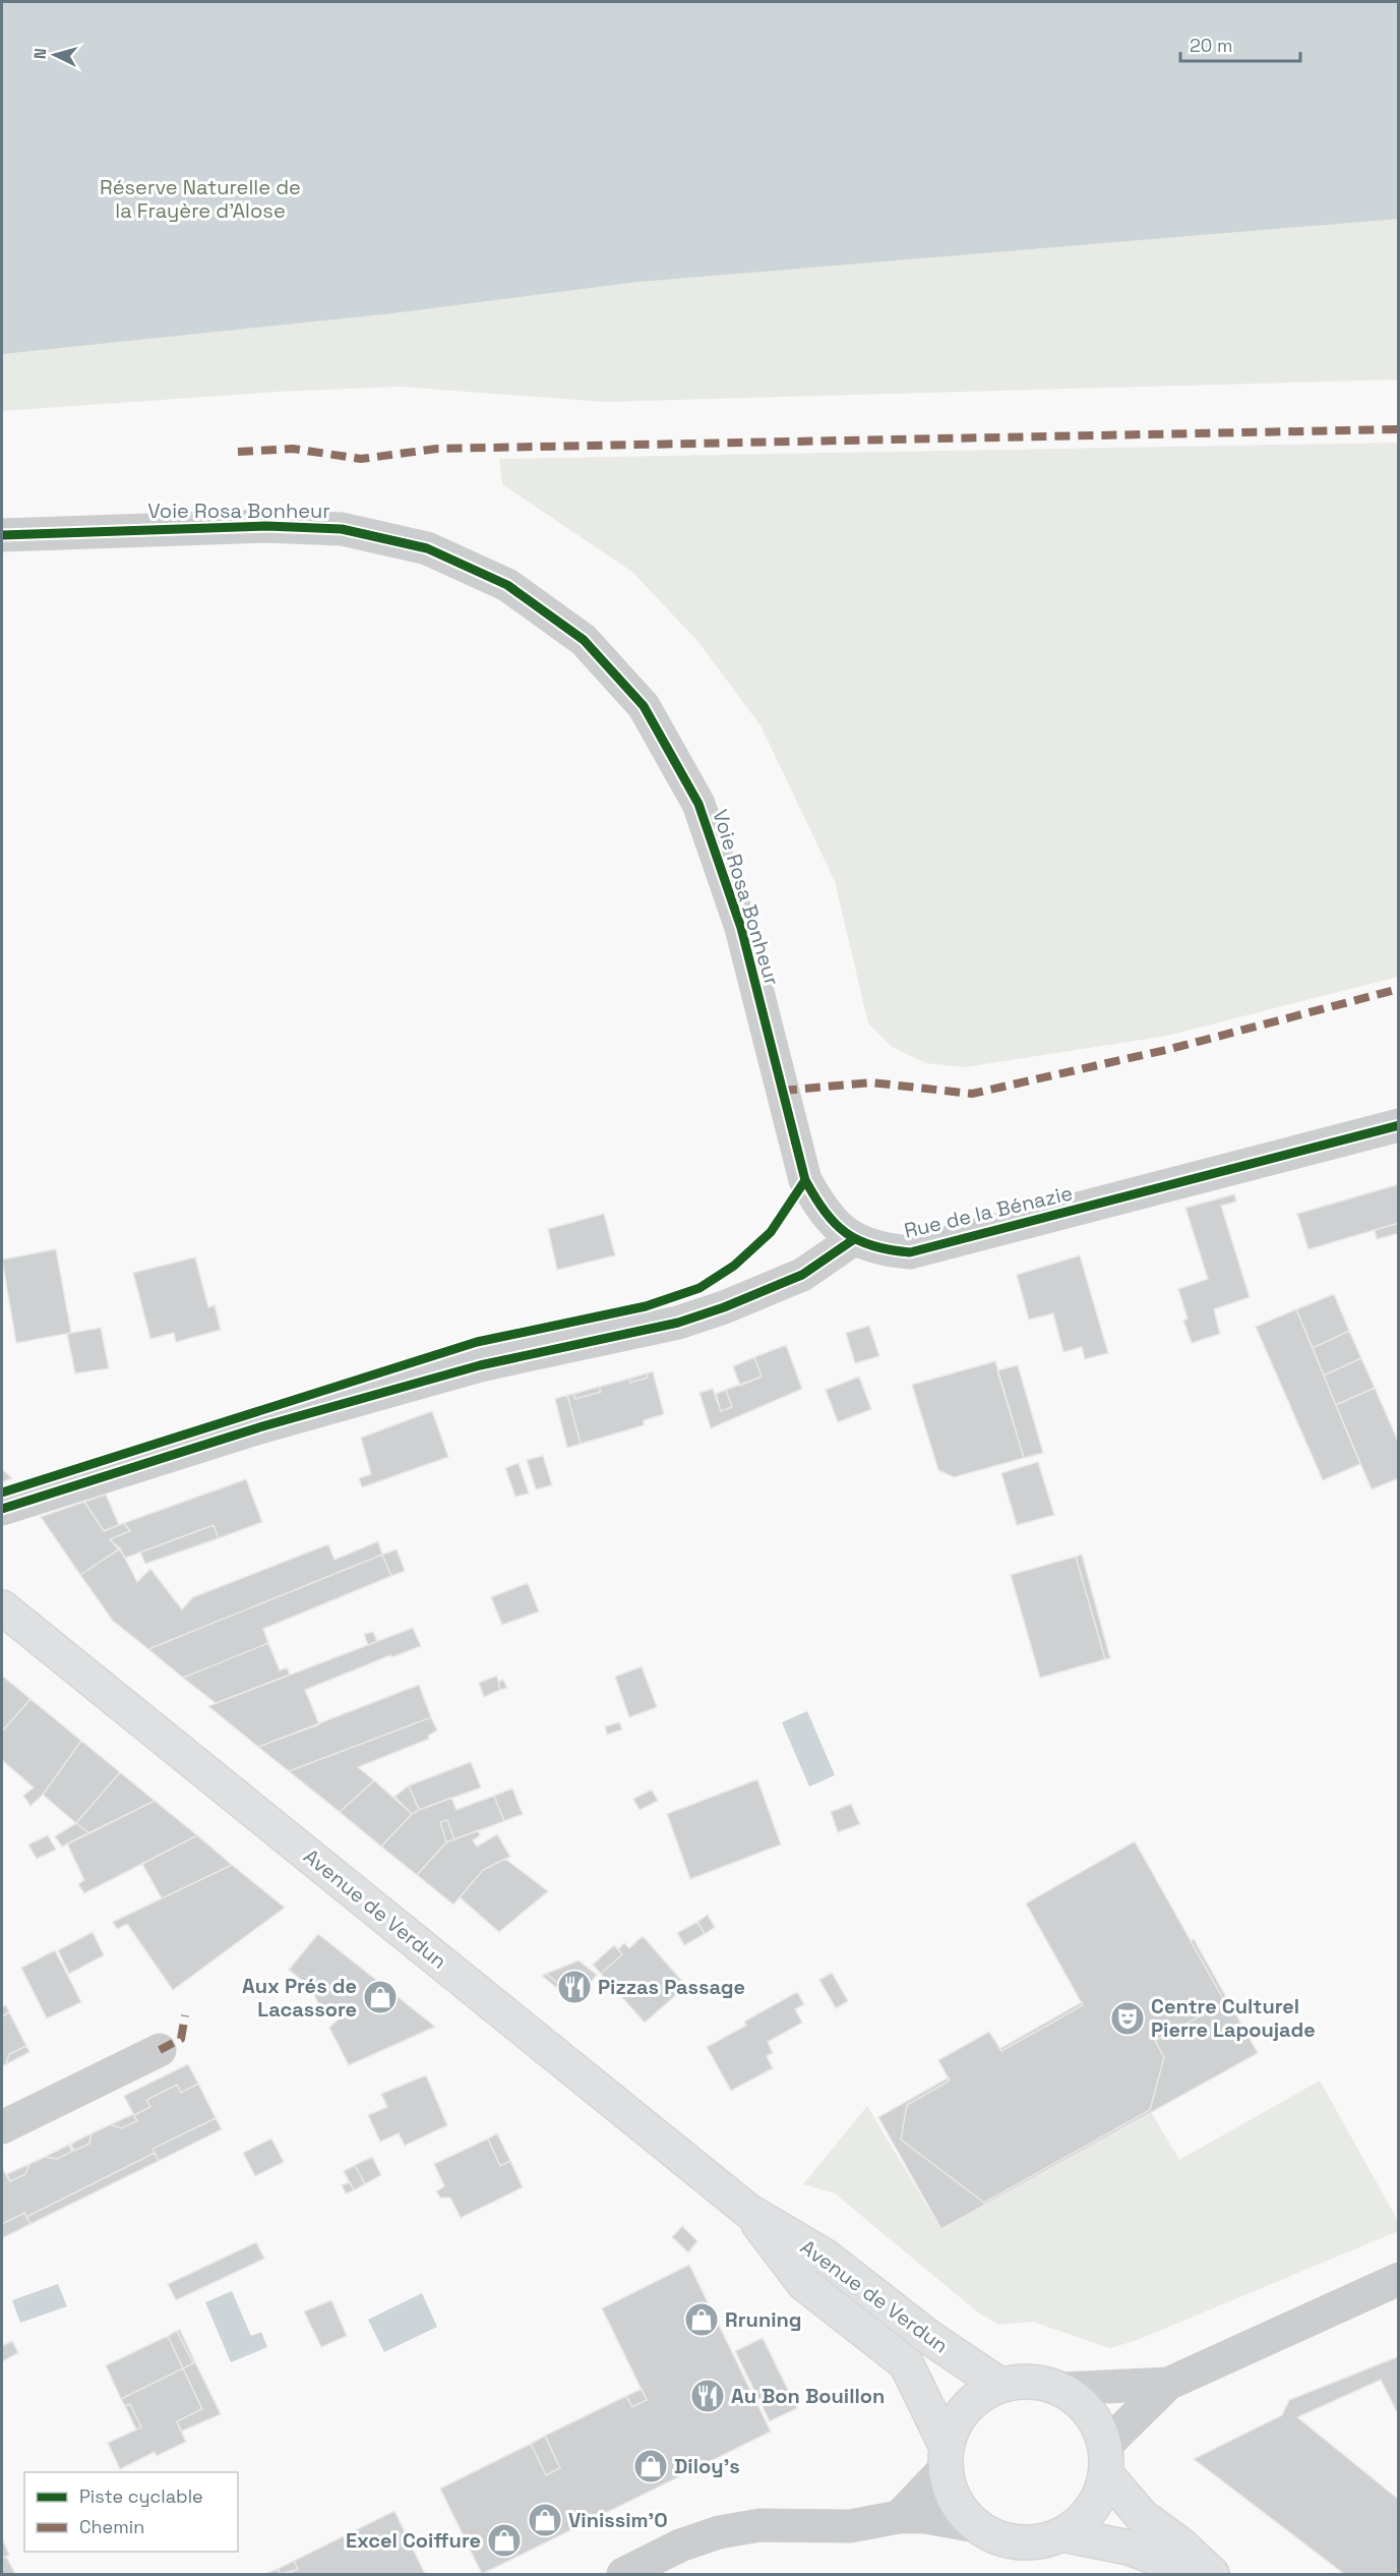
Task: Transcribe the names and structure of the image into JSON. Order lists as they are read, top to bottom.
{
  "streets": {
    "main road": ["Avenue de Verdun"],
    "street": ["Voie Rosa Bonheur", "Rue de la Bénazie"]
  },
  "crossings": [
    ["Voie Rosa Bonheur", "Rue de la Bénazie"]
  ],
  "parks": ["Réserve Naturelle de la Frayère d'Alose"],
  "places": {
    "restaurant": ["Pizzas Passage", "Au Bon Bouillon"],
    "shop": [
      "Aux Prés de Lacassore",
      "Rruning",
      "Diloy's",
      "Vinissim'O",
      "Excel Coiffure"
    ],
    "theatre": ["Centre Culturel Pierre Lapoujade"]
  },
  "legend": ["Piste cyclable", "Chemin"],
  "scale_bar": "20 m",
  "north": "left"
}
